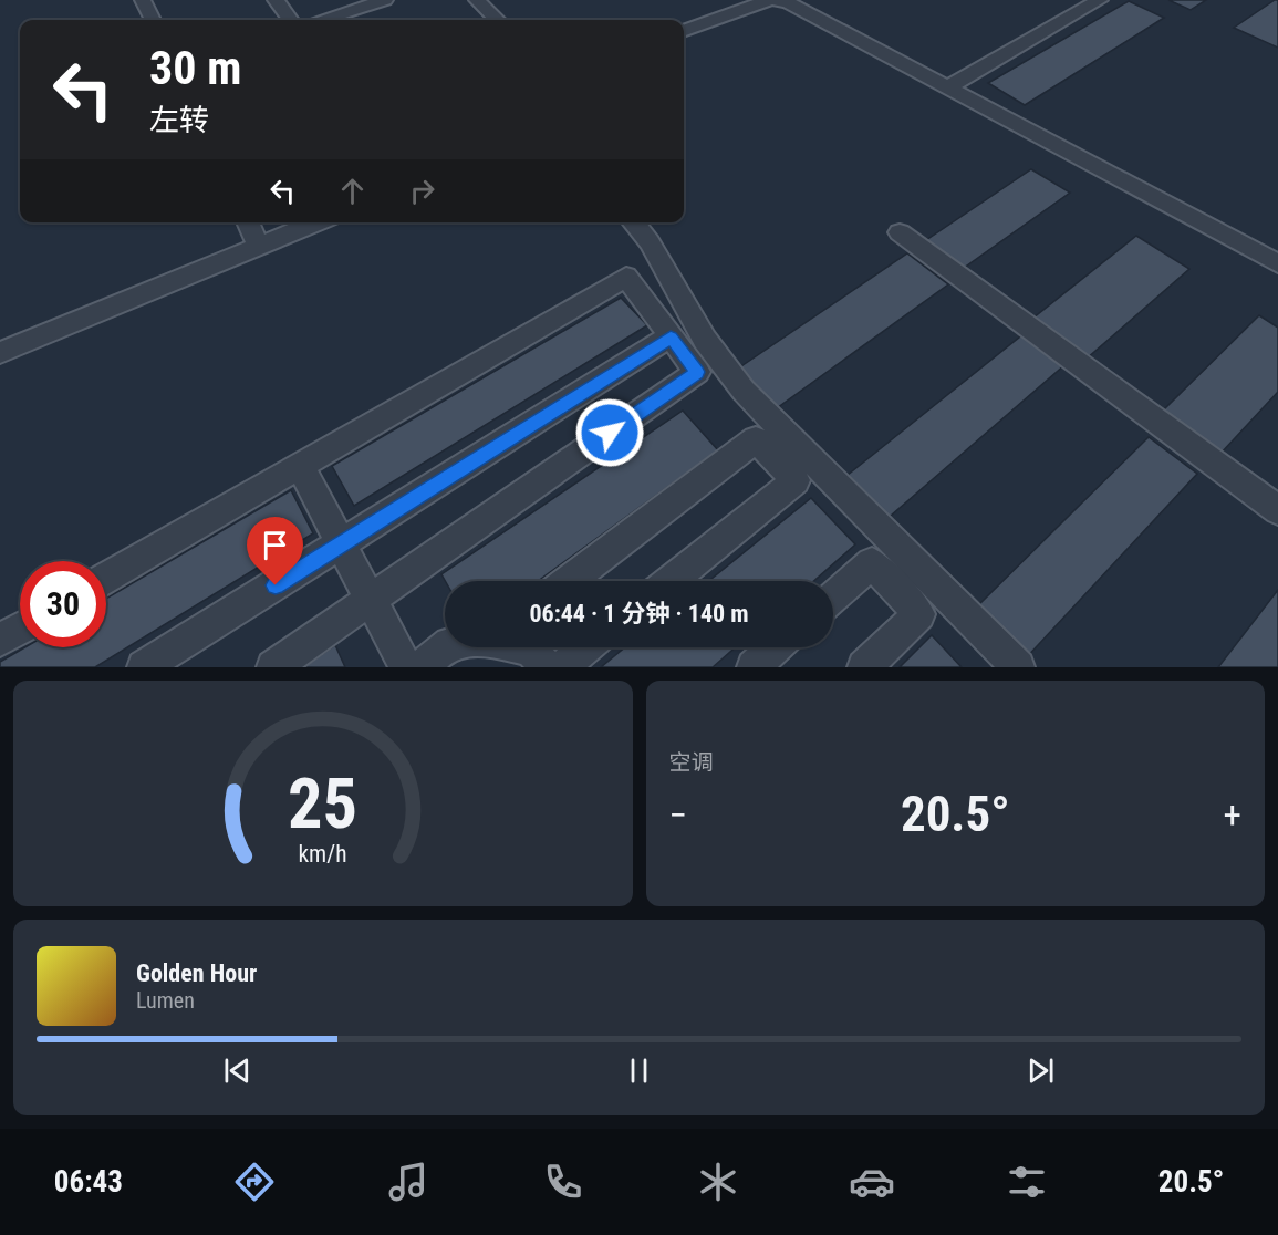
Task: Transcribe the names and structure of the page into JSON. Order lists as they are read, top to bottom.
{
  "page": {
    "turn": ["30 m", "左转"],
    "limit": "30",
    "trip": "06:44 · 1 分钟 · 140 m",
    "tile": "空调",
    "heat": ["−", "20.5°", "+"],
    "song": ["Golden Hour", "Lumen"],
    "tabs": ["06:43", "20.5°"],
    "gauge": ["25", "km/h"]
  }
}
